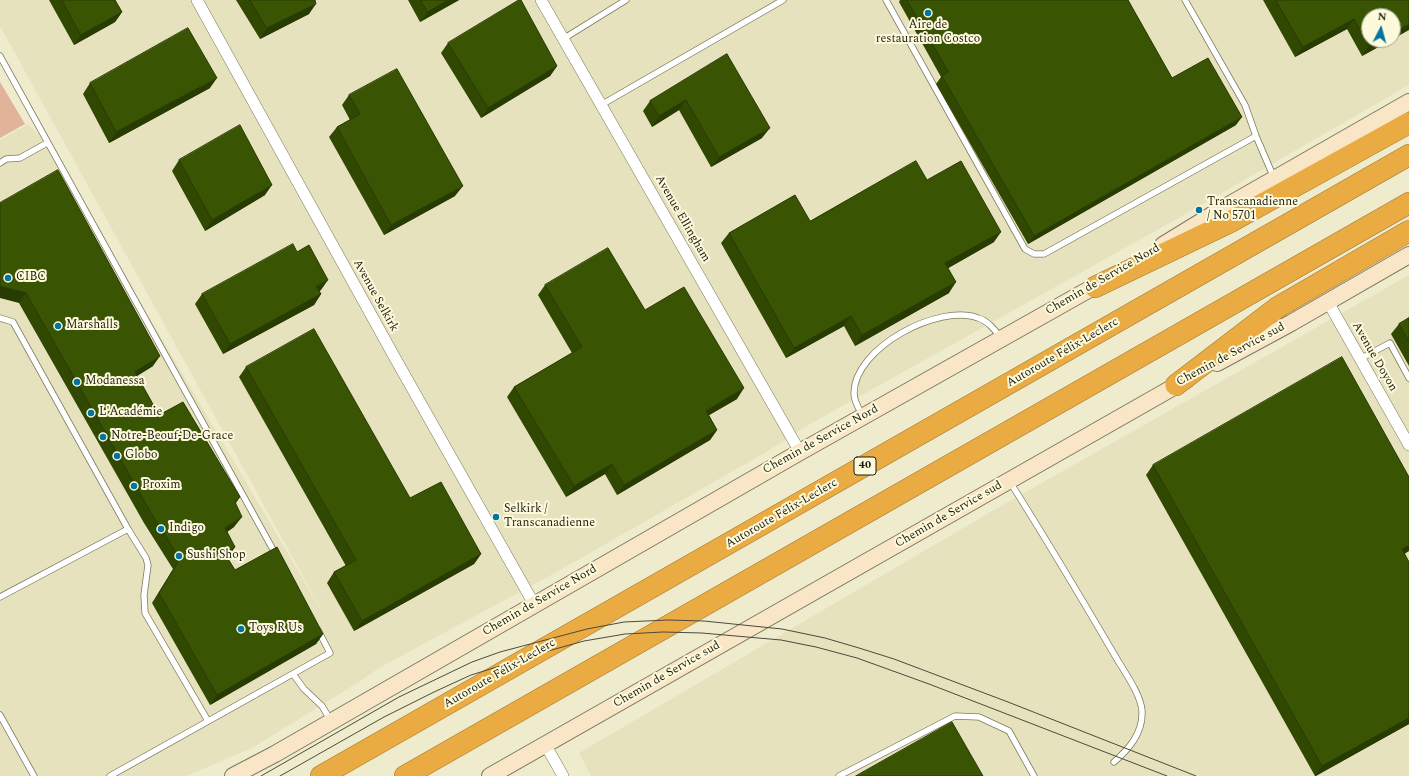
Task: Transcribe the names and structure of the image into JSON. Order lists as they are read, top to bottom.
{
  "streets": {
    "highway": ["Autoroute Félix-Leclerc", "40"],
    "main road": ["Chemin de Service Nord", "Chemin de Service sud"],
    "street": ["Avenue Ellingham", "Avenue Selkirk", "Avenue Doyon"]
  },
  "crossings": [
    ["Avenue Ellingham", "Chemin de Service Nord"],
    ["Chemin de Service Nord", "Avenue Selkirk"],
    ["Chemin de Service sud", "Avenue Doyon"]
  ],
  "places": [
    "Aire de restauration Costco",
    "Transcanadienne / No 5701",
    "CIBC",
    "Marshalls",
    "Modanessa",
    "L'Académie",
    "Notre-Beouf-De-Grace",
    "Globo",
    "Proxim",
    "Selkirk / Transcanadienne",
    "Indigo",
    "Sushi Shop",
    "Toys R Us"
  ],
  "north": "top"
}
